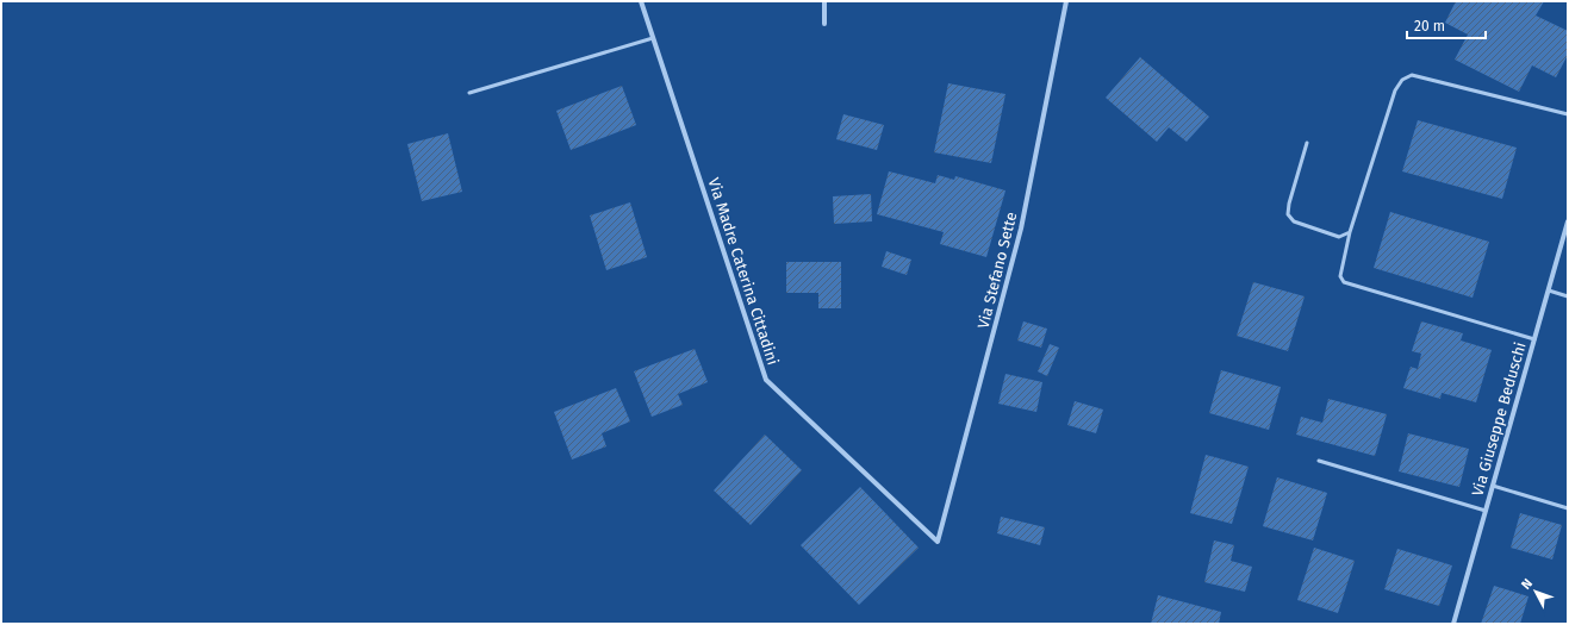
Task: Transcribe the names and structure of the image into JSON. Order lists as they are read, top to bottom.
{
  "streets": {
    "street": ["Via Stefano Sette", "Via Madre Caterina Cittadini", "Via Giuseppe Beduschi"]
  },
  "crossings": [
    ["Via Stefano Sette", "Via Madre Caterina Cittadini"]
  ],
  "scale_bar": "20 m",
  "north": "top left"
}
